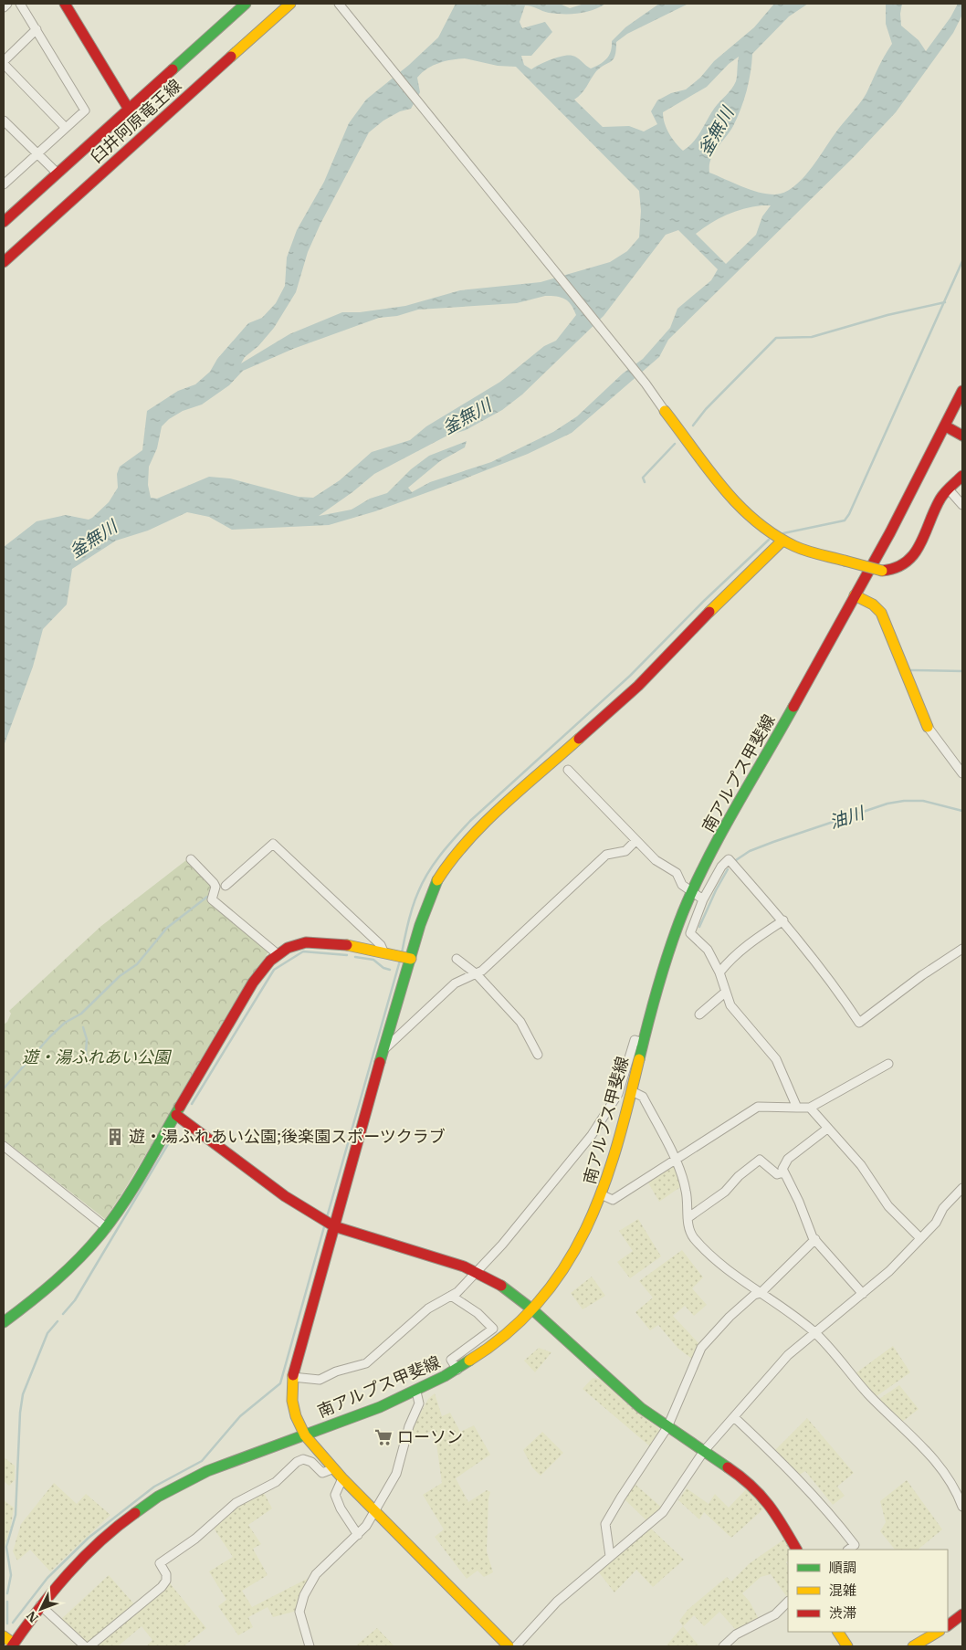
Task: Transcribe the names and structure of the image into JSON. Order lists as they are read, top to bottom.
{
  "streets": {
    "street": ["臼井阿原竜王線", "南アルプス甲斐線"]
  },
  "water": ["釜無川", "油川"],
  "parks": ["遊・湯ふれあい公園"],
  "places": {
    "building": ["遊・湯ふれあい公園;後楽園スポーツクラブ"],
    "supermarket": ["ローソン"]
  },
  "legend": ["順調", "混雑", "渋滞"],
  "north": "bottom left"
}
